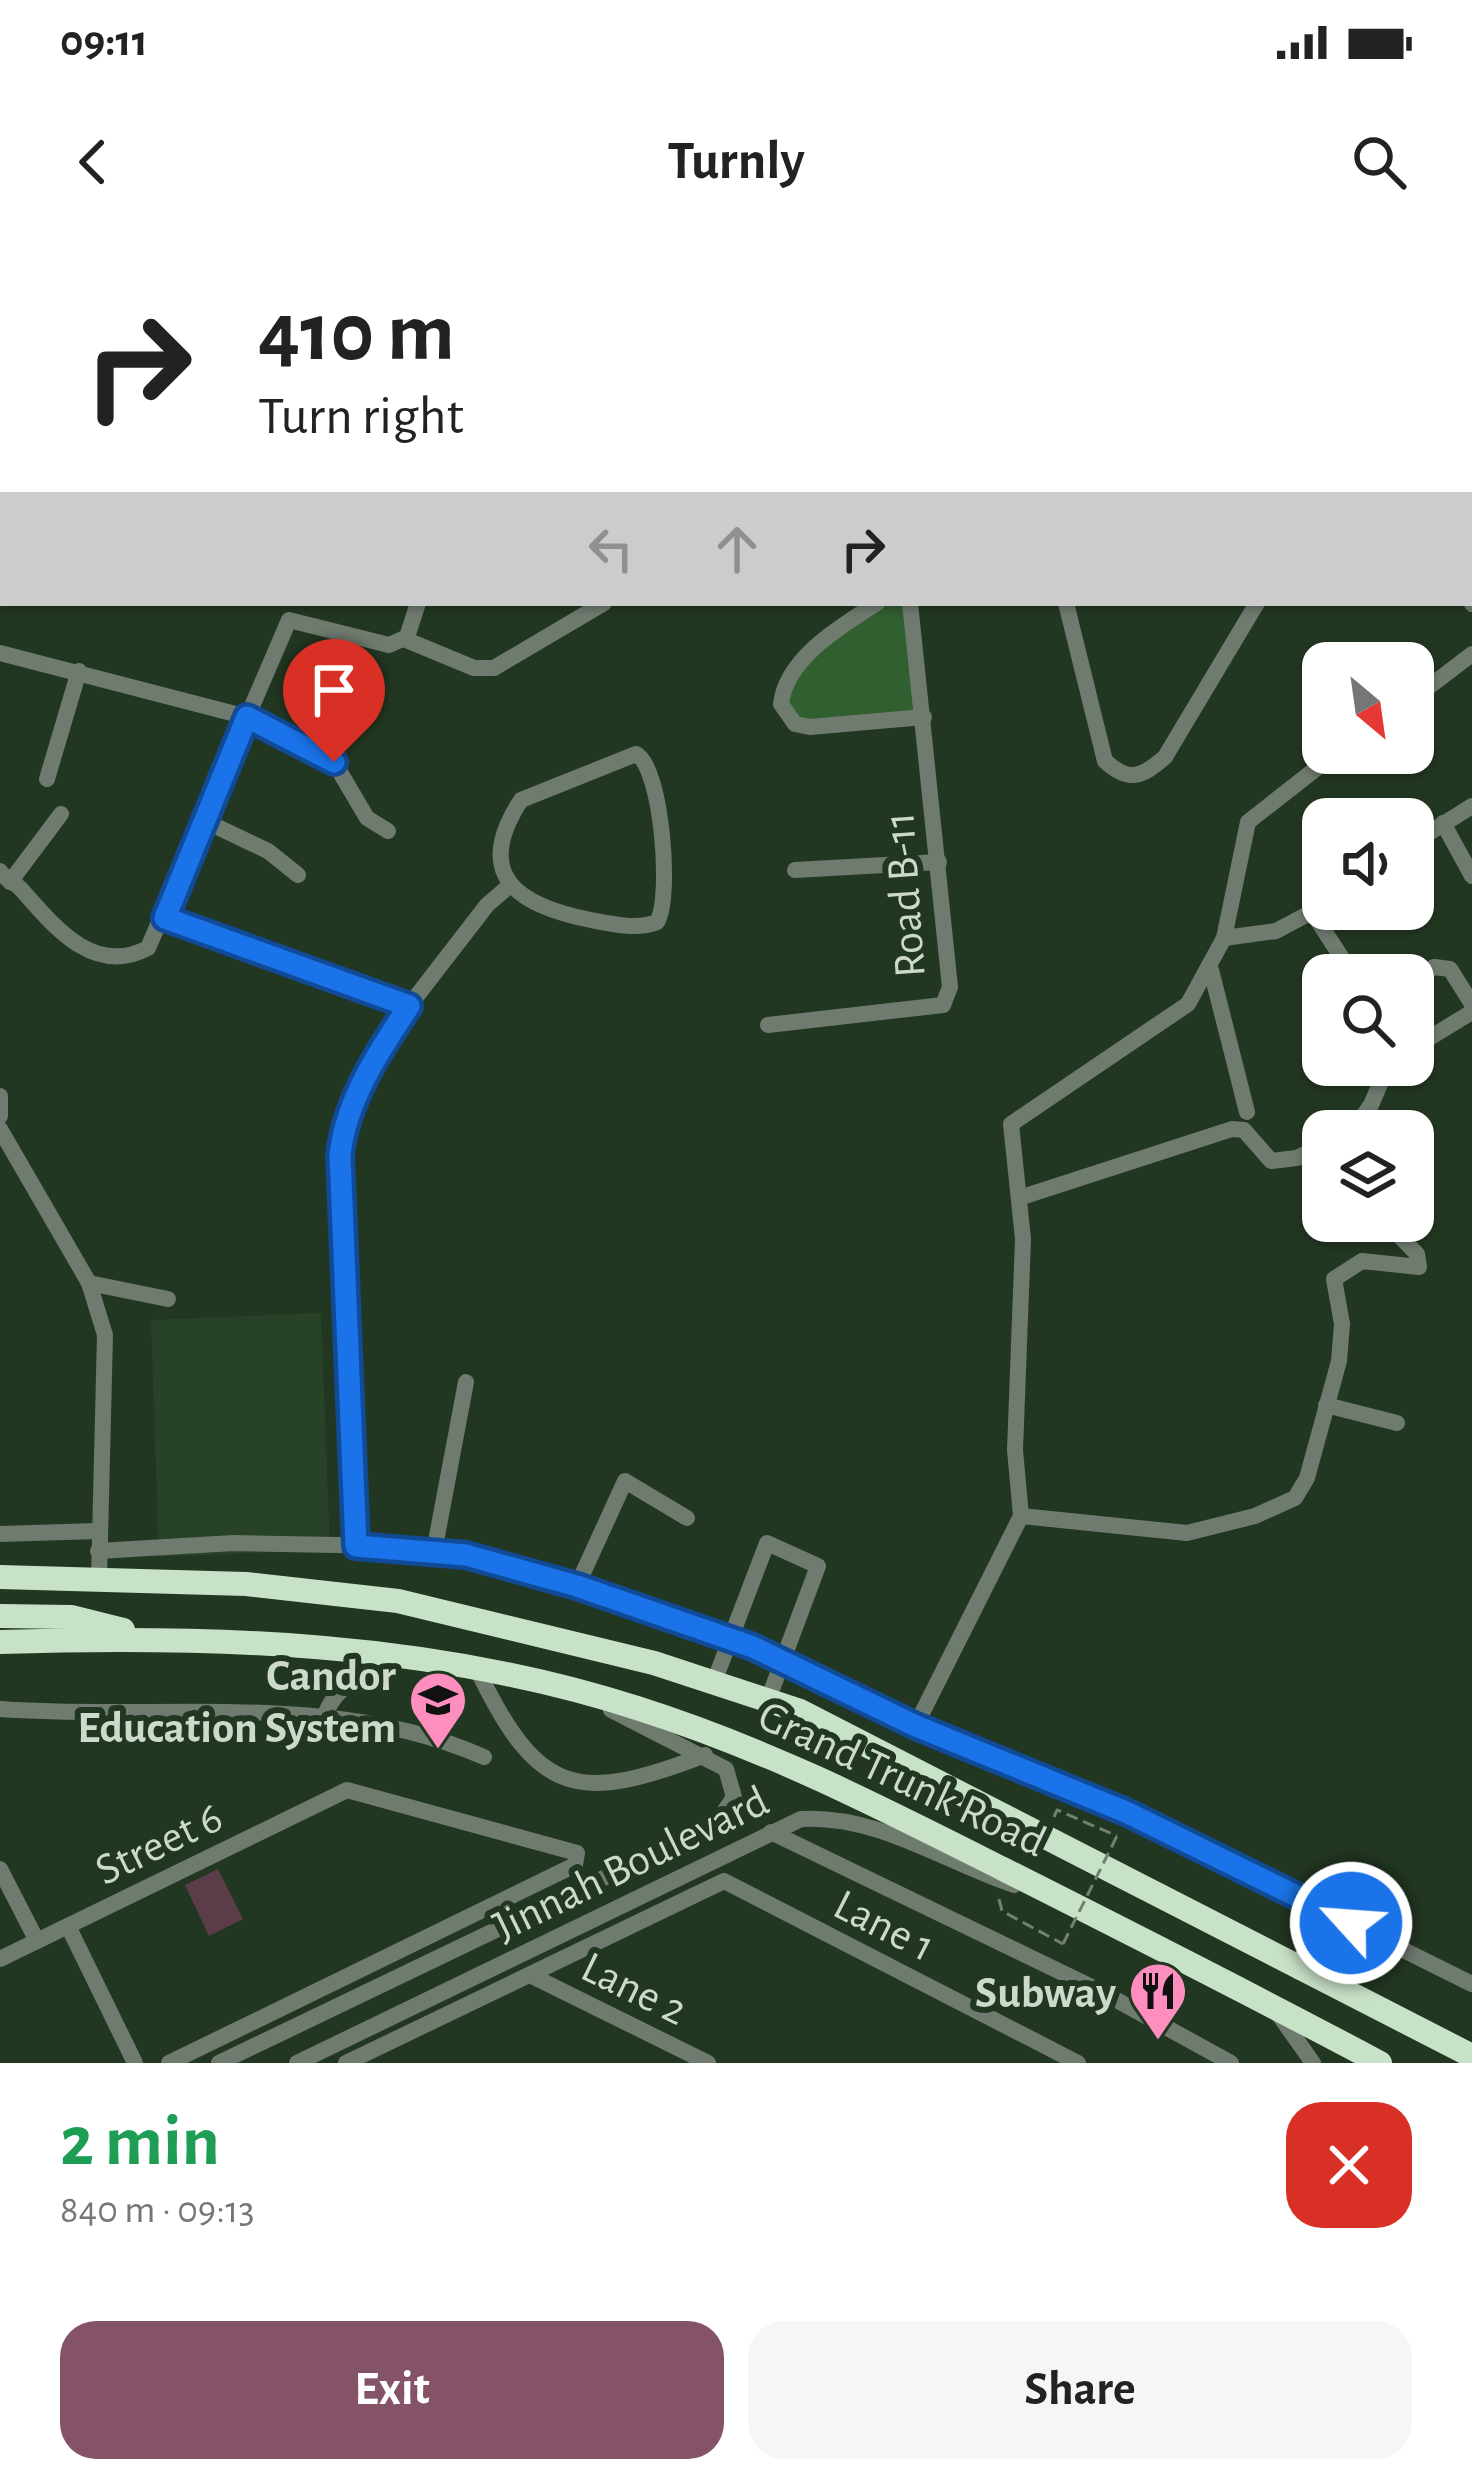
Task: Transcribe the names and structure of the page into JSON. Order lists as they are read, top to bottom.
{
  "streets": {
    "highway": ["Grand Trunk Road"],
    "street": [
      "Road B-11",
      "Street 6",
      "Jinnah Boulevard",
      "Lane 1",
      "Lane 2"
    ]
  },
  "crossings": [
    ["Grand Trunk Road", "Jinnah Boulevard"],
    ["Lane 1", "Lane 2"]
  ],
  "places": {
    "school or university": ["Candor Education System"],
    "restaurant": ["Subway"]
  },
  "north": "bottom right",
  "page": {
    "status": "09:11",
    "header": "Turnly",
    "turn": ["410 m", "Turn right"],
    "heading": ["2 min", "840 m · 09:13"],
    "buttons": ["Exit", "Share"]
  }
}
